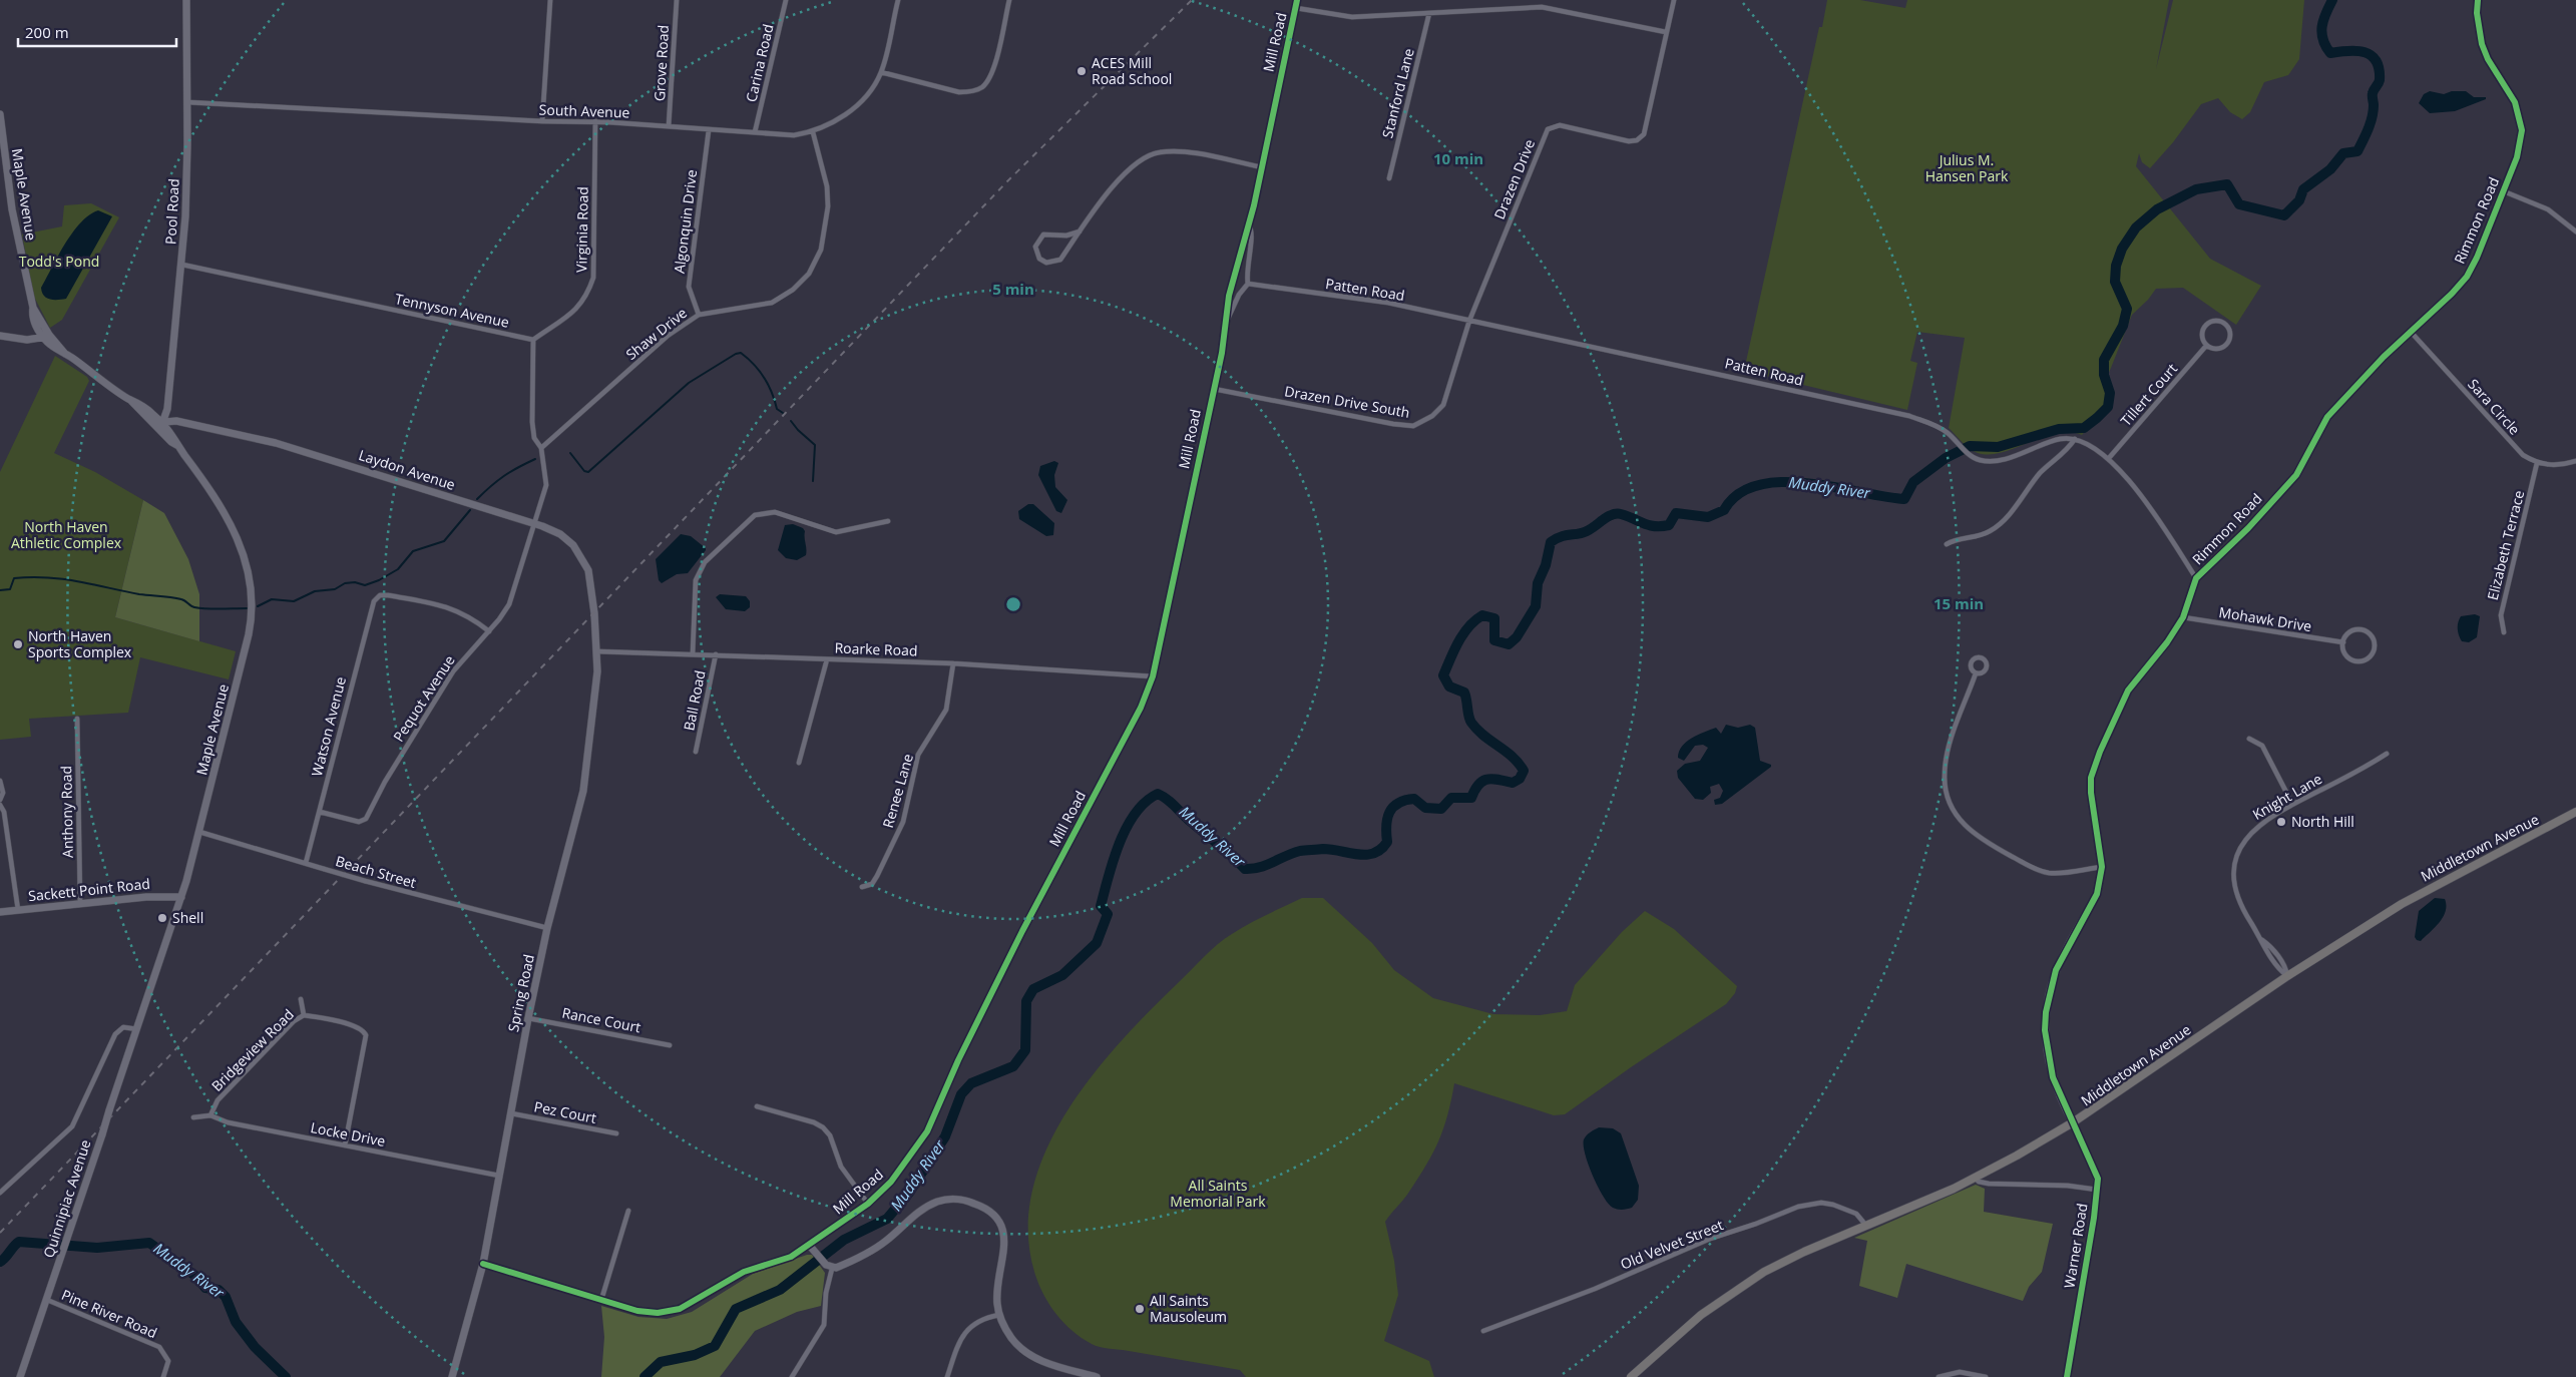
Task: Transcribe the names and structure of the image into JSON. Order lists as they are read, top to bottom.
{
  "streets": {
    "main road": ["Middletown Avenue"],
    "street": [
      "Mill Road",
      "Grove Road",
      "Carina Road",
      "Stanford Lane",
      "South Avenue",
      "Drazen Drive",
      "Maple Avenue",
      "Pool Road",
      "Rimmon Road",
      "Algonquin Drive",
      "Virginia Road",
      "Patten Road",
      "Tennyson Avenue",
      "Shaw Drive",
      "Tillert Court",
      "Drazen Drive South",
      "Sara Circle",
      "Laydon Avenue",
      "Elizabeth Terrace",
      "Mohawk Drive",
      "Roarke Road",
      "Pequot Avenue",
      "Ball Road",
      "Watson Avenue",
      "Renee Lane",
      "Knight Lane",
      "Anthony Road",
      "Beach Street",
      "Sackett Point Road",
      "Spring Road",
      "Rance Court",
      "Bridgeview Road",
      "Pez Court",
      "Locke Drive",
      "Quinnipiac Avenue",
      "Old Velvet Street",
      "Warner Road",
      "Pine River Road"
    ]
  },
  "crossings": [
    ["Mill Road", "Drazen Drive South"],
    ["Mill Road", "Roarke Road"],
    ["Mill Road", "Spring Road"],
    ["Grove Road", "South Avenue"],
    ["Carina Road", "South Avenue"],
    ["South Avenue", "Pool Road"],
    ["South Avenue", "Algonquin Drive"],
    ["South Avenue", "Virginia Road"],
    ["South Avenue", "Shaw Drive"],
    ["Drazen Drive", "Patten Road"],
    ["Drazen Drive", "Drazen Drive South"],
    ["Maple Avenue", "Pool Road"],
    ["Maple Avenue", "Laydon Avenue"],
    ["Maple Avenue", "Beach Street"],
    ["Maple Avenue", "Sackett Point Road"],
    ["Maple Avenue", "Quinnipiac Avenue"],
    ["Pool Road", "Tennyson Avenue"],
    ["Pool Road", "Laydon Avenue"],
    ["Rimmon Road", "Sara Circle"],
    ["Rimmon Road", "Mohawk Drive"],
    ["Rimmon Road", "Middletown Avenue"],
    ["Rimmon Road", "Warner Road"],
    ["Algonquin Drive", "Shaw Drive"],
    ["Virginia Road", "Tennyson Avenue"],
    ["Patten Road", "Drazen Drive South"],
    ["Sara Circle", "Elizabeth Terrace"],
    ["Laydon Avenue", "Pequot Avenue"],
    ["Laydon Avenue", "Spring Road"],
    ["Roarke Road", "Ball Road"],
    ["Roarke Road", "Renee Lane"],
    ["Roarke Road", "Spring Road"],
    ["Pequot Avenue", "Watson Avenue"],
    ["Watson Avenue", "Beach Street"],
    ["Knight Lane", "Middletown Avenue"],
    ["Anthony Road", "Sackett Point Road"],
    ["Middletown Avenue", "Old Velvet Street"],
    ["Middletown Avenue", "Warner Road"],
    ["Beach Street", "Spring Road"],
    ["Spring Road", "Rance Court"],
    ["Spring Road", "Pez Court"],
    ["Spring Road", "Locke Drive"],
    ["Bridgeview Road", "Locke Drive"],
    ["Quinnipiac Avenue", "Pine River Road"]
  ],
  "water": ["Muddy River"],
  "parks": [
    "Julius M. Hansen Park",
    "Todd's Pond",
    "North Haven Athletic Complex",
    "All Saints Memorial Park"
  ],
  "places": [
    "ACES Mill Road School",
    "North Haven Sports Complex",
    "North Hill",
    "Shell",
    "All Saints Mausoleum"
  ],
  "scale_bar": "200 m",
  "rings": ["10 min", "5 min", "15 min"]
}
